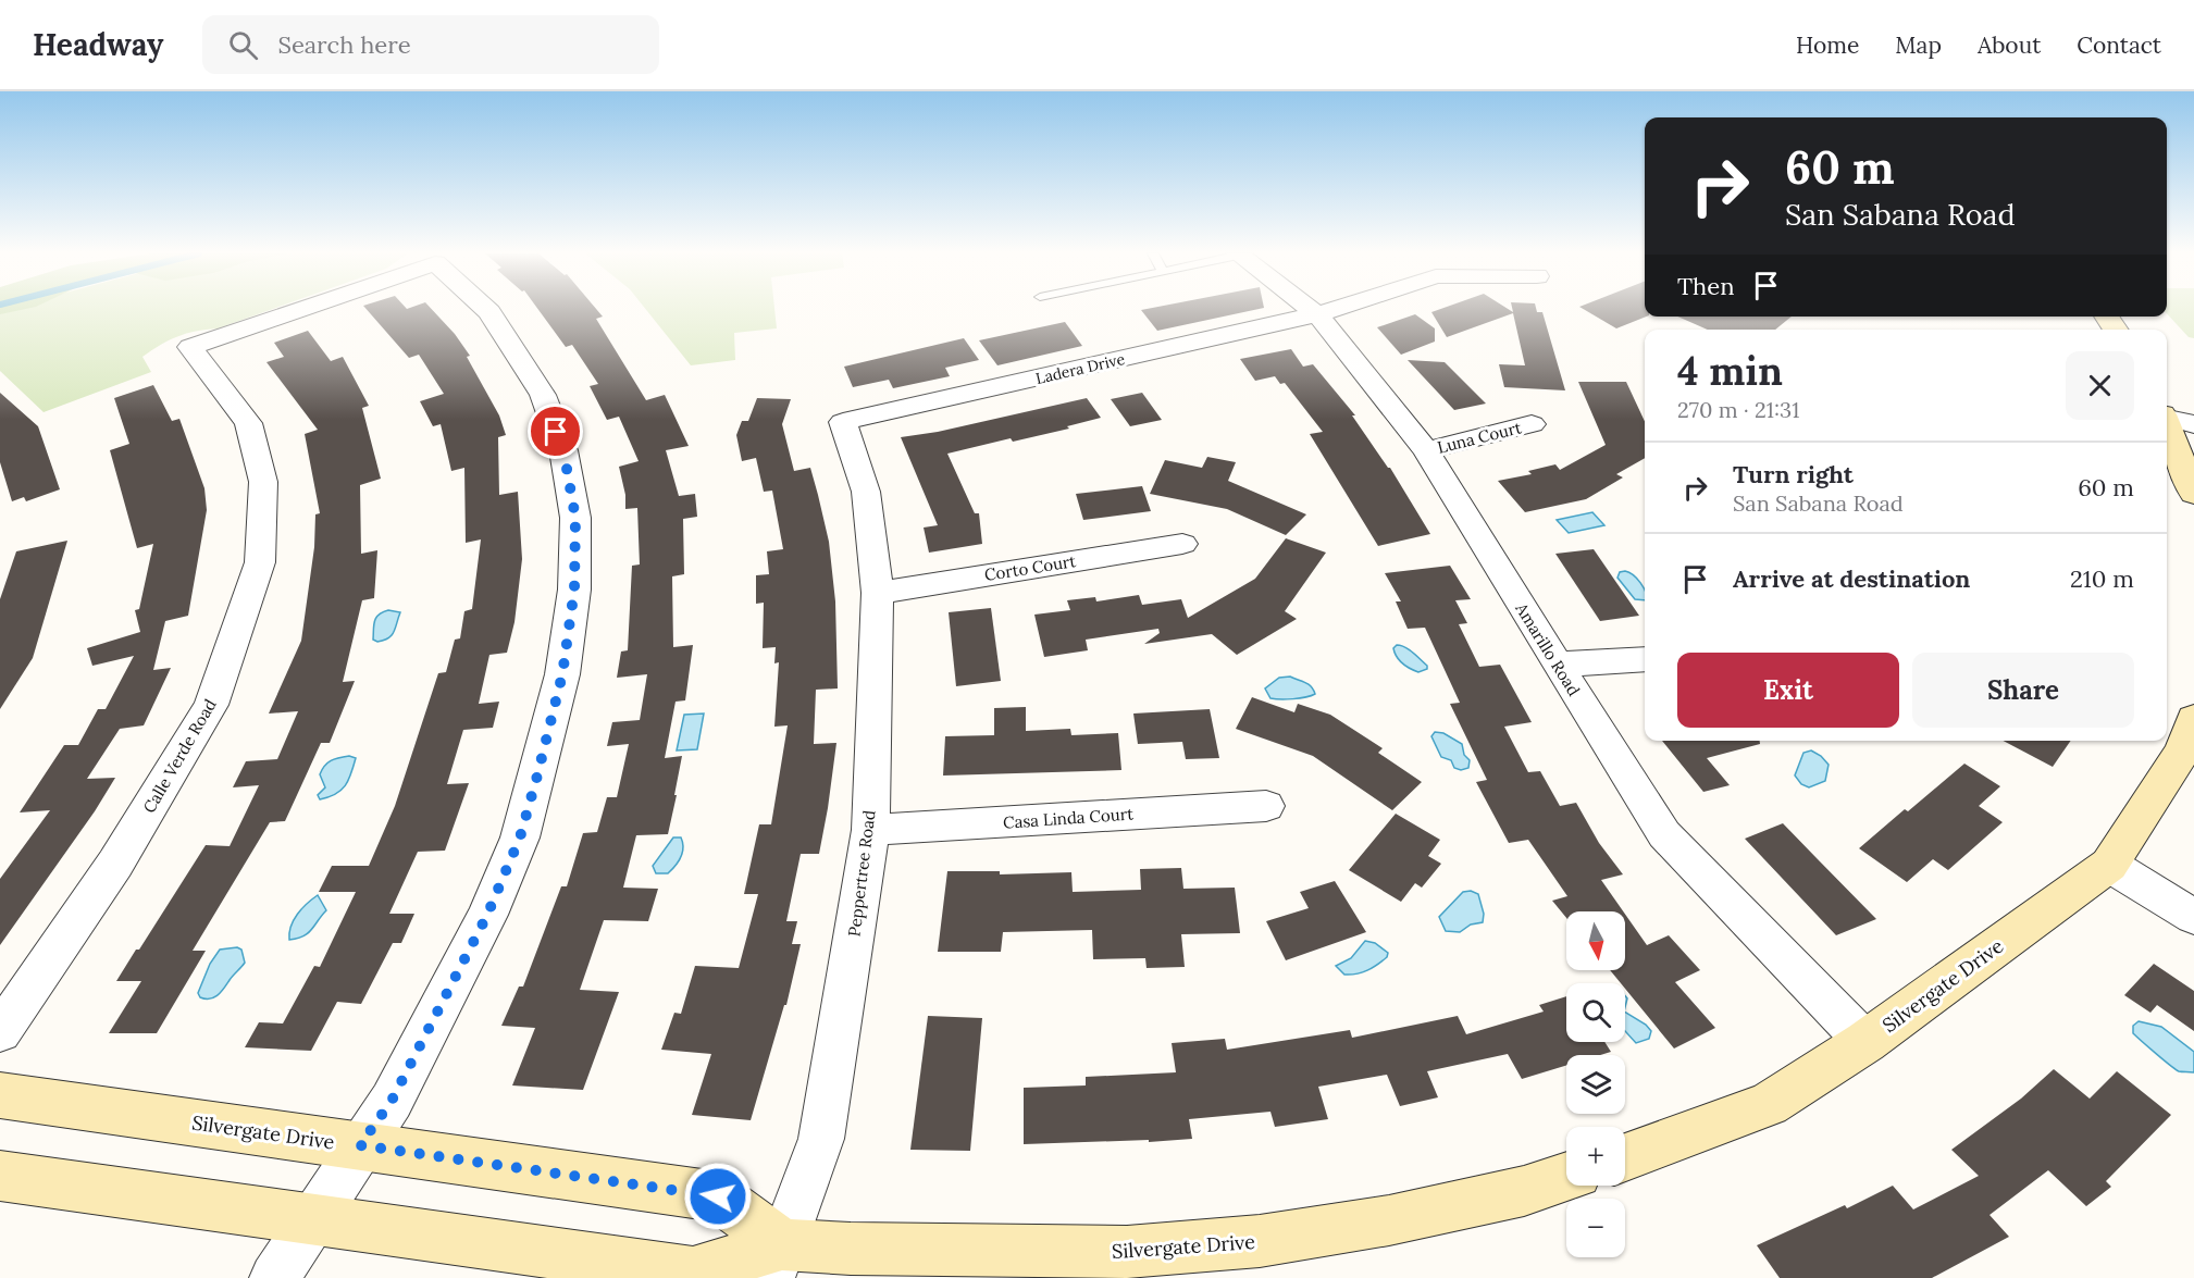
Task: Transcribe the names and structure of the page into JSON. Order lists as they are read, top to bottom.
{
  "streets": {
    "street": [
      "Ladera Drive",
      "Luna Court",
      "Corto Court",
      "Amarillo Road",
      "Calle Verde Road",
      "Casa Linda Court",
      "Peppertree Road",
      "Silvergate Drive"
    ]
  },
  "crossings": [
    ["Ladera Drive", "Amarillo Road"],
    ["Ladera Drive", "Peppertree Road"],
    ["Luna Court", "Amarillo Road"],
    ["Corto Court", "Peppertree Road"],
    ["Amarillo Road", "Silvergate Drive"],
    ["Calle Verde Road", "Silvergate Drive"],
    ["Casa Linda Court", "Peppertree Road"],
    ["Peppertree Road", "Silvergate Drive"]
  ],
  "north": "bottom",
  "page": {
    "header": "Headway",
    "search": "Search here",
    "nav": [
      "Home",
      "Map",
      "About",
      "Contact"
    ],
    "turn": ["60 m", "San Sabana Road"],
    "then": "Then",
    "heading": ["4 min", "270 m · 21:31"],
    "list": [
      {
        "name": "Turn right",
        "note": "San Sabana Road",
        "value": "60 m"
      },
      {
        "name": "Arrive at destination",
        "value": "210 m"
      }
    ],
    "buttons": ["Exit", "Share"],
    "map_buttons": ["+", "−"]
  }
}
